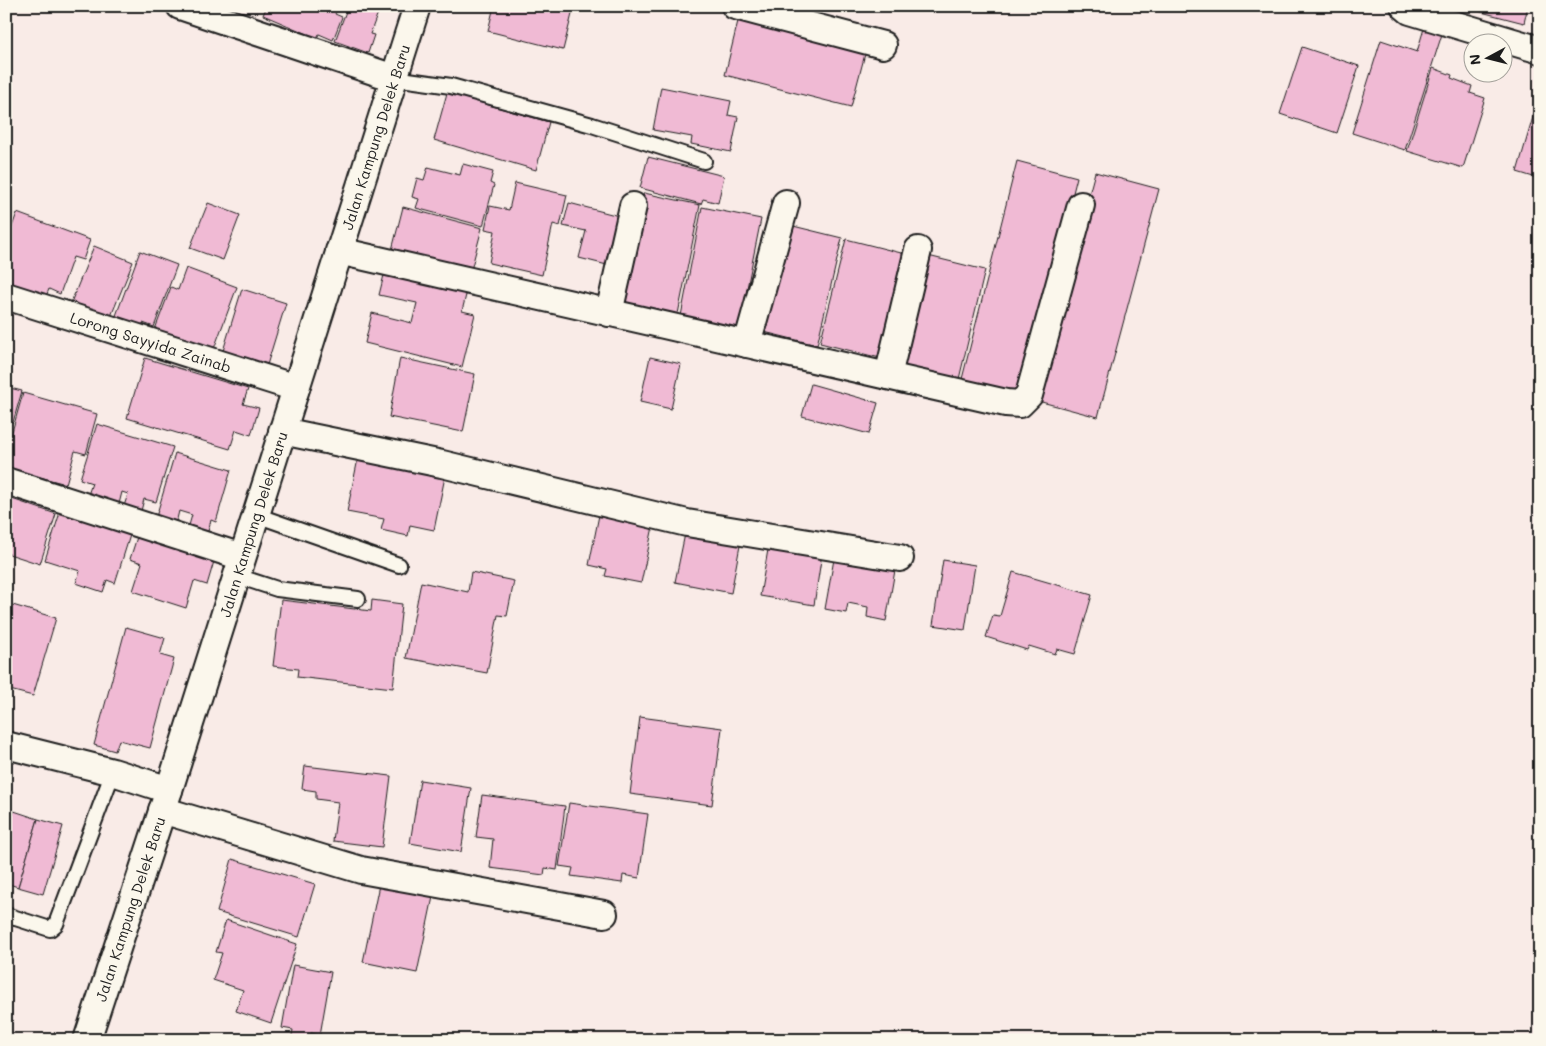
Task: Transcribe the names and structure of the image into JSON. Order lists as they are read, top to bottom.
{
  "streets": {
    "street": ["Jalan Kampung Delek Baru", "Lorong Sayyida Zainab"]
  },
  "crossings": [
    ["Jalan Kampung Delek Baru", "Lorong Sayyida Zainab"]
  ],
  "north": "left"
}
